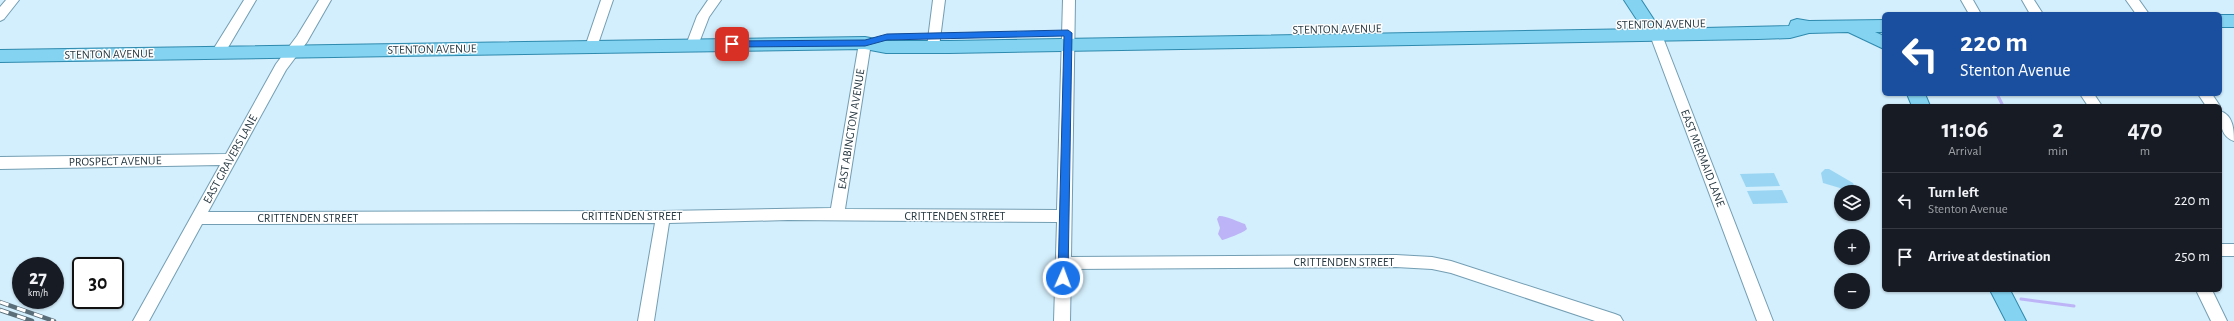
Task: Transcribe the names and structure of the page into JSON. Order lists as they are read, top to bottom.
{
  "streets": {
    "main road": ["STENTON AVENUE", "EAST MERMAID LANE"],
    "street": [
      "EAST ABINGTON AVENUE",
      "EAST GRAVERS LANE",
      "PROSPECT AVENUE",
      "CRITTENDEN STREET"
    ]
  },
  "crossings": [
    ["STENTON AVENUE", "EAST ABINGTON AVENUE"],
    ["STENTON AVENUE", "EAST MERMAID LANE"],
    ["STENTON AVENUE", "EAST GRAVERS LANE"],
    ["EAST ABINGTON AVENUE", "CRITTENDEN STREET"],
    ["EAST GRAVERS LANE", "PROSPECT AVENUE"],
    ["EAST GRAVERS LANE", "CRITTENDEN STREET"]
  ],
  "page": {
    "turn": ["220 m", "Stenton Avenue"],
    "eta": [
      "11:06",
      "Arrival",
      "2",
      "min",
      "470",
      "m"
    ],
    "list": [
      {
        "name": "Turn left",
        "note": "Stenton Avenue",
        "value": "220 m"
      },
      {
        "name": "Arrive at destination",
        "value": "250 m"
      }
    ],
    "map_buttons": ["+", "−"],
    "speed": "27 km/h",
    "limit": "30"
  }
}
